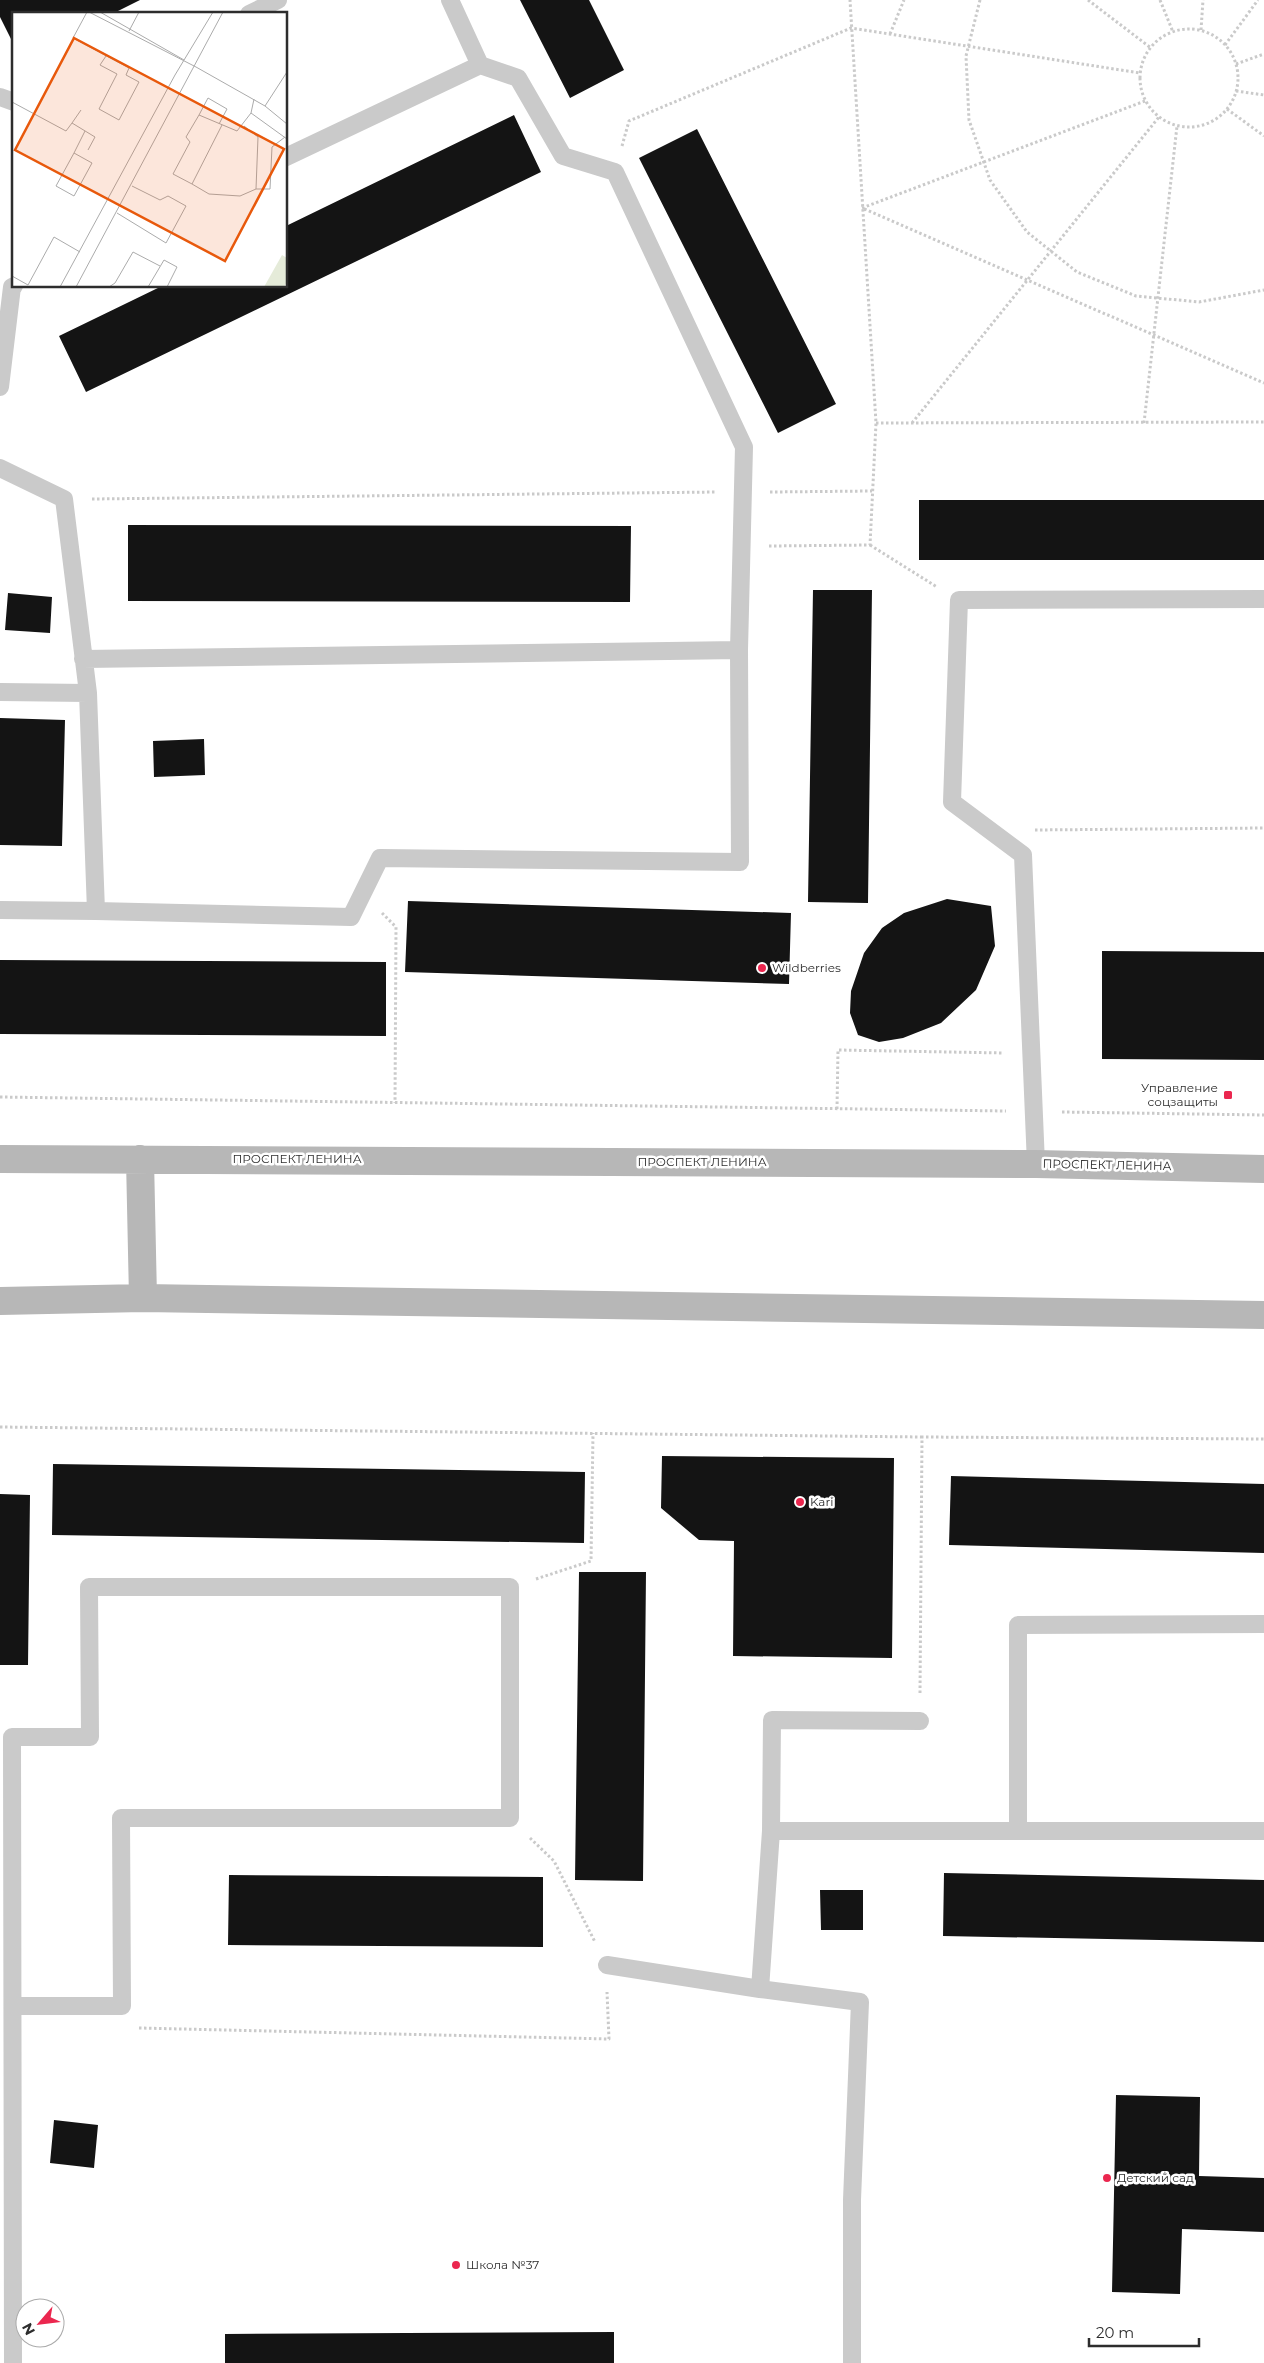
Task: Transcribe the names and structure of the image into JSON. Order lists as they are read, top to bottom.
{
  "streets": {
    "main road": ["ПРОСПЕКТ ЛЕНИНА"]
  },
  "places": {
    "other": [
      "Wildberries",
      "Kari",
      "Детский сад",
      "Школа №37"
    ],
    "transit": ["Управление соцзащиты"]
  },
  "scale_bar": "20 m",
  "north": "bottom left"
}
